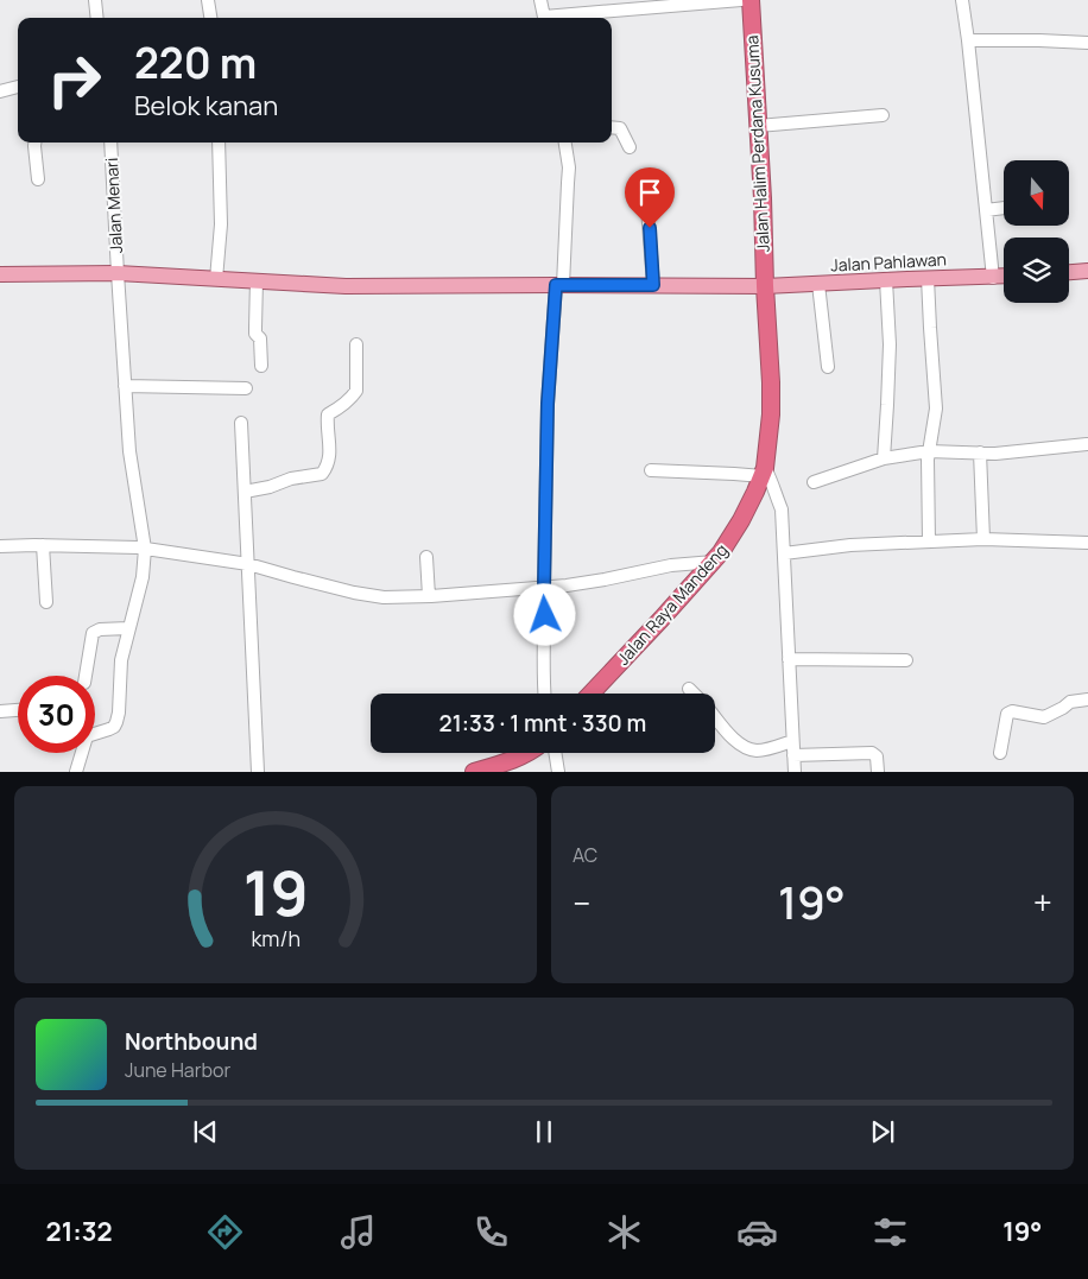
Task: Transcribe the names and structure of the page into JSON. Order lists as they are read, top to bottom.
{
  "streets": {
    "highway": ["Jalan Halim Perdana Kusuma", "Jalan Raya Mandeng"],
    "main road": ["Jalan Pahlawan"],
    "street": ["Jalan Menari"]
  },
  "crossings": [
    ["Jalan Halim Perdana Kusuma", "Jalan Pahlawan"],
    ["Jalan Halim Perdana Kusuma", "Jalan Raya Mandeng"],
    ["Jalan Menari", "Jalan Pahlawan"],
    ["Jalan Pahlawan", "Jalan Raya Mandeng"]
  ],
  "north": "bottom",
  "page": {
    "turn": ["220 m", "Belok kanan"],
    "limit": "30",
    "trip": "21:33 · 1 mnt · 330 m",
    "tile": "AC",
    "heat": ["−", "19°", "+"],
    "song": ["Northbound", "June Harbor"],
    "tabs": ["21:32", "19°"],
    "gauge": ["19", "km/h"]
  }
}
